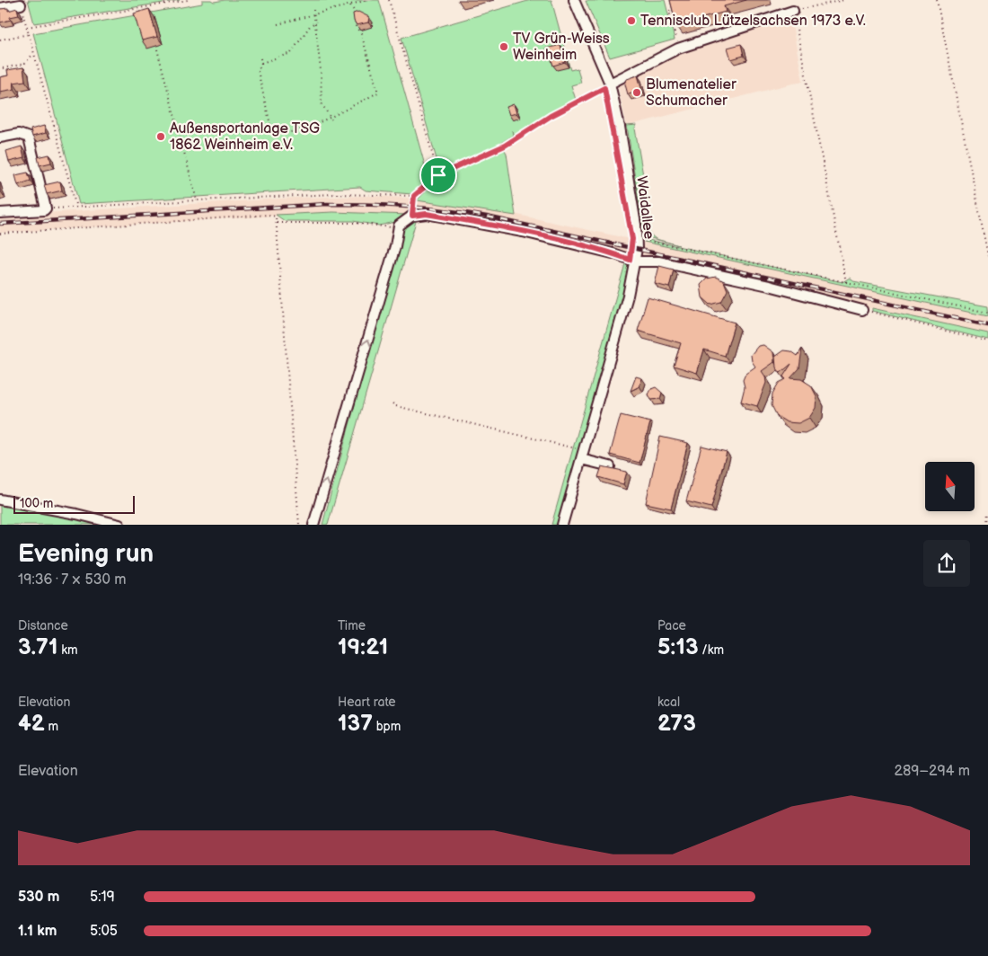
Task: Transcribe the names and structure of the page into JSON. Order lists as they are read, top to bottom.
{
  "streets": {
    "street": ["Waidallee"]
  },
  "places": [
    "Tennisclub Lützelsachsen 1973 e.V.",
    "TV Grün-Weiss Weinheim",
    "Blumenatelier Schumacher",
    "Außensportanlage TSG 1862 Weinheim e.V."
  ],
  "scale_bar": "100 m",
  "north": "top",
  "page": {
    "scale": "100 m",
    "heading": ["Evening run", "19:36 · 7 × 530 m"],
    "stats": [
      ["Distance", "3.71 km"],
      ["Time", "19:21"],
      ["Pace", "5:13 /km"],
      ["Elevation", "42 m"],
      ["Heart rate", "137 bpm"],
      ["kcal", "273"]
    ],
    "chart": ["Elevation", "289–294 m"],
    "list": [
      {
        "name": "530 m",
        "note": "5:19"
      },
      {
        "name": "1.1 km",
        "note": "5:05"
      }
    ]
  }
}
